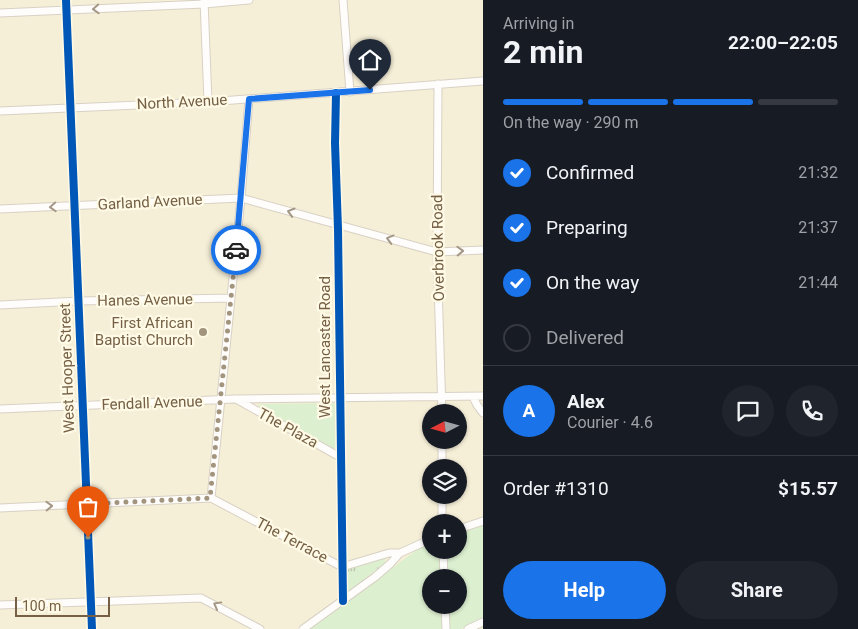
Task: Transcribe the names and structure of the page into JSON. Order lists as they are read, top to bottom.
{
  "streets": {
    "street": [
      "North Avenue",
      "Garland Avenue",
      "Overbrook Road",
      "Hanes Avenue",
      "West Lancaster Road",
      "West Hooper Street",
      "Fendall Avenue",
      "The Plaza",
      "The Terrace"
    ]
  },
  "crossings": [
    ["North Avenue", "Overbrook Road"],
    ["North Avenue", "West Lancaster Road"],
    ["North Avenue", "West Hooper Street"],
    ["Garland Avenue", "Overbrook Road"],
    ["Garland Avenue", "West Lancaster Road"],
    ["Garland Avenue", "West Hooper Street"],
    ["Overbrook Road", "Fendall Avenue"],
    ["Hanes Avenue", "West Hooper Street"],
    ["West Lancaster Road", "Fendall Avenue"],
    ["West Lancaster Road", "The Plaza"],
    ["West Lancaster Road", "The Terrace"],
    ["West Hooper Street", "Fendall Avenue"],
    ["Fendall Avenue", "The Plaza"]
  ],
  "places": ["First African Baptist Church"],
  "scale_bar": "100 m",
  "north": "left",
  "page": {
    "heading": ["2 min", "Arriving in", "22:00–22:05"],
    "panel": [
      "Alex",
      "Courier · 4.6",
      "Order #1310",
      "$15.57"
    ],
    "bar": "On the way · 290 m",
    "list": [
      ["Confirmed", "21:32"],
      ["Preparing", "21:37"],
      ["On the way", "21:44"],
      "Delivered"
    ],
    "round": "A",
    "map_buttons": ["+", "−"],
    "buttons": ["Help", "Share"],
    "scale": "100 m"
  }
}
